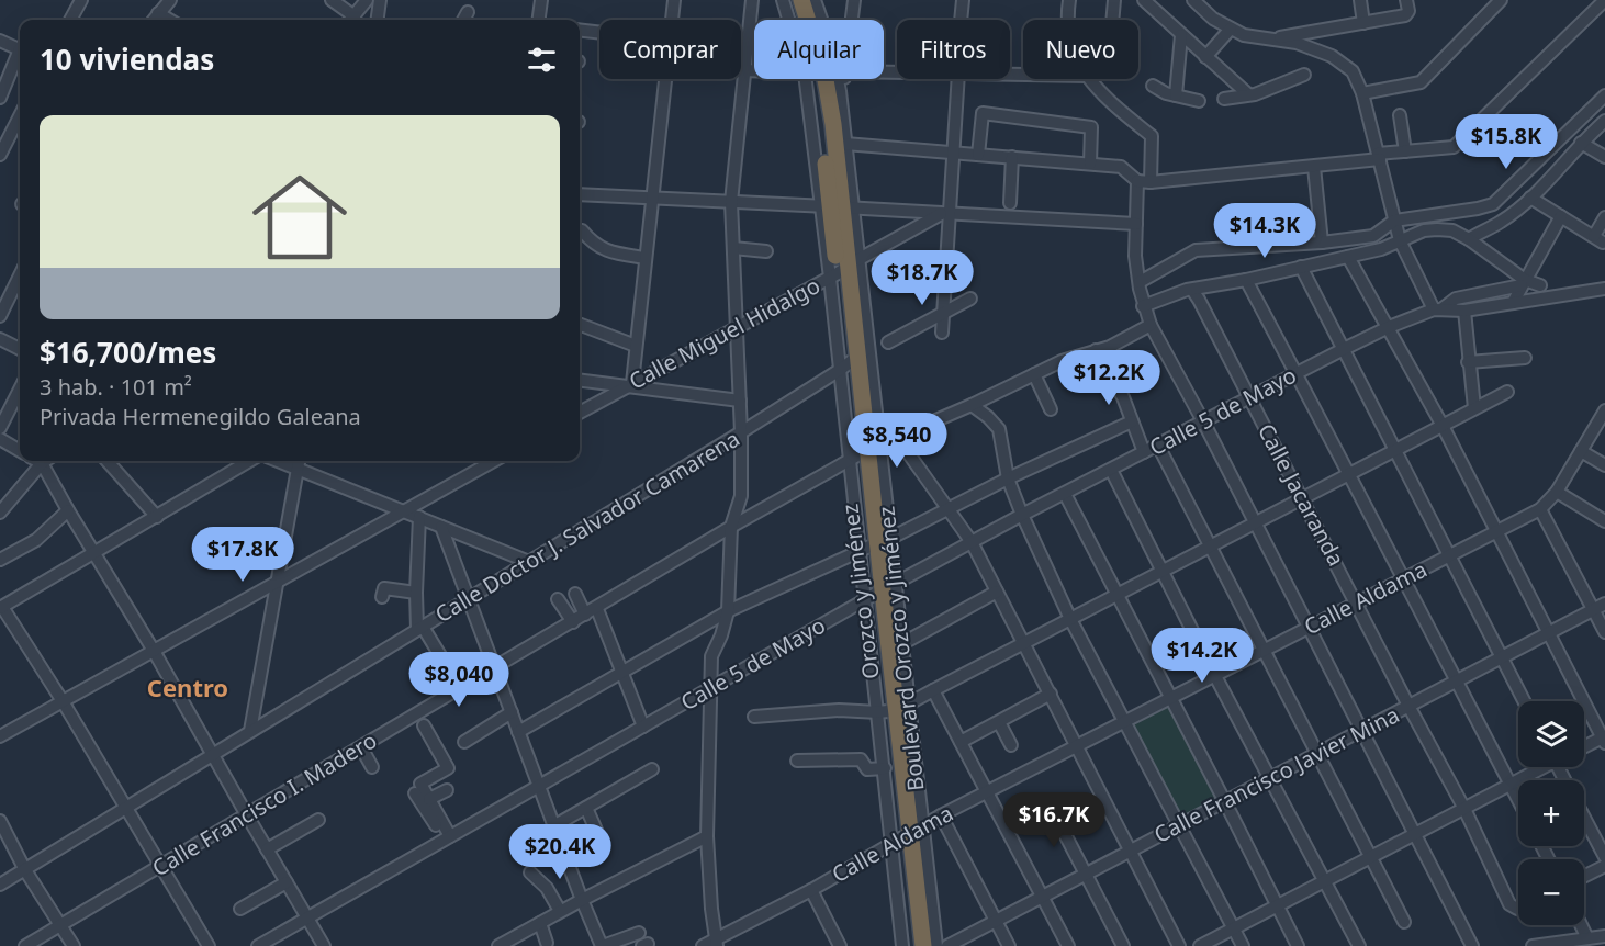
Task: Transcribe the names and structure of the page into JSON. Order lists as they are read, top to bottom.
{
  "streets": {
    "highway": ["Orozco y Jiménez"],
    "street": [
      "Calle Miguel Hidalgo",
      "Calle 5 de Mayo",
      "Calle Jacaranda",
      "Calle Doctor J. Salvador Camarena",
      "Calle Aldama",
      "Boulevard Orozco y Jiménez",
      "Calle Francisco Javier Mina",
      "Calle Francisco I. Madero"
    ]
  },
  "crossings": [
    ["Calle Miguel Hidalgo", "Orozco y Jiménez"],
    ["Calle Miguel Hidalgo", "Boulevard Orozco y Jiménez"],
    ["Calle 5 de Mayo", "Calle Jacaranda"],
    ["Calle 5 de Mayo", "Orozco y Jiménez"],
    ["Calle 5 de Mayo", "Boulevard Orozco y Jiménez"],
    ["Calle Jacaranda", "Calle Aldama"],
    ["Calle Jacaranda", "Calle Francisco Javier Mina"],
    ["Calle Doctor J. Salvador Camarena", "Orozco y Jiménez"],
    ["Calle Doctor J. Salvador Camarena", "Boulevard Orozco y Jiménez"],
    ["Orozco y Jiménez", "Calle Aldama"],
    ["Orozco y Jiménez", "Boulevard Orozco y Jiménez"],
    ["Orozco y Jiménez", "Calle Francisco I. Madero"],
    ["Calle Aldama", "Boulevard Orozco y Jiménez"],
    ["Boulevard Orozco y Jiménez", "Calle Francisco I. Madero"]
  ],
  "districts": ["Centro"],
  "page": {
    "chip": [
      "Comprar",
      "Alquilar",
      "Filtros",
      "Nuevo"
    ],
    "heading": "10 viviendas",
    "list": [
      {
        "name": "$16,700/mes",
        "note": "3 hab. · 101 m² · Privada Hermenegildo Galeana"
      }
    ],
    "price": [
      "$15.8K",
      "$14.3K",
      "$18.7K",
      "$12.2K",
      "$8,540",
      "$17.8K",
      "$14.2K",
      "$8,040",
      "$16.7K",
      "$20.4K"
    ],
    "map_buttons": ["+", "−"]
  }
}
